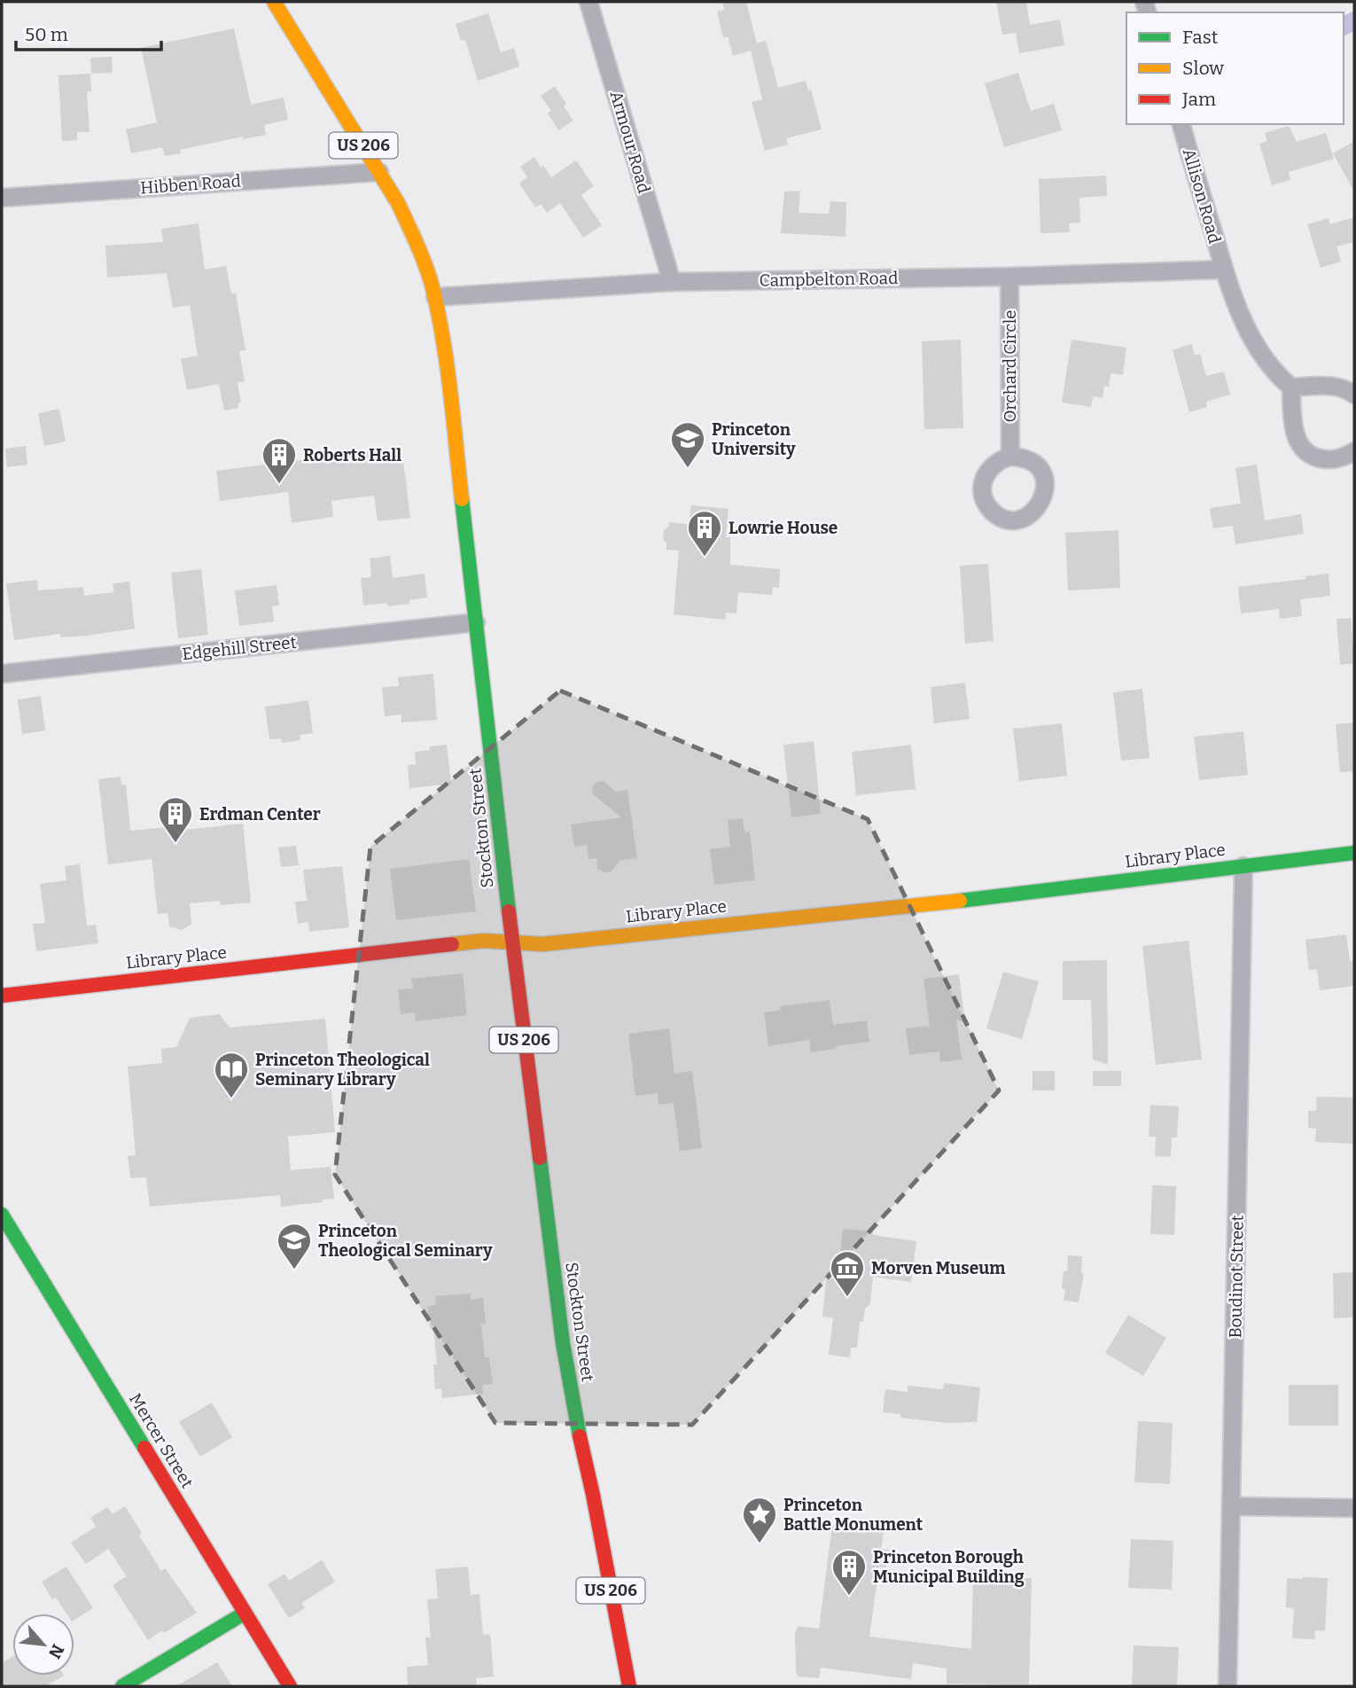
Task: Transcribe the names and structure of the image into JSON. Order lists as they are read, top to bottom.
{
  "streets": {
    "main road": [
      "US 206",
      "Stockton Street",
      "Library Place",
      "Mercer Street"
    ],
    "street": [
      "Armour Road",
      "Hibben Road",
      "Allison Road",
      "Campbelton Road",
      "Orchard Circle",
      "Edgehill Street",
      "Boudinot Street"
    ]
  },
  "crossings": [
    ["Armour Road", "Campbelton Road"],
    ["Hibben Road", "Stockton Street"],
    ["Allison Road", "Campbelton Road"],
    ["Campbelton Road", "Orchard Circle"],
    ["Campbelton Road", "Stockton Street"],
    ["Edgehill Street", "Stockton Street"],
    ["Stockton Street", "Library Place"],
    ["Library Place", "Boudinot Street"]
  ],
  "places": {
    "school or university": ["Princeton University", "Princeton Theological Seminary"],
    "building": [
      "Roberts Hall",
      "Lowrie House",
      "Erdman Center",
      "Princeton Borough Municipal Building"
    ],
    "library": ["Princeton Theological Seminary Library"],
    "museum": ["Morven Museum"],
    "place": ["Princeton Battle Monument"]
  },
  "legend": ["Fast", "Slow", "Jam"],
  "scale_bar": "50 m",
  "north": "bottom right"
}
